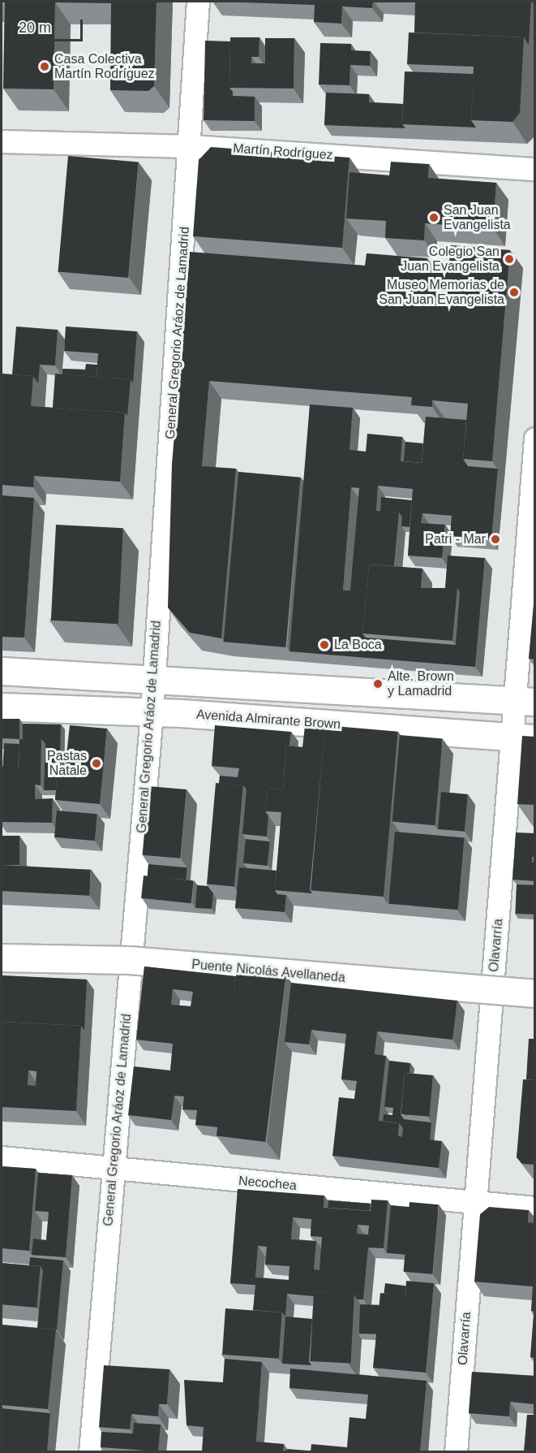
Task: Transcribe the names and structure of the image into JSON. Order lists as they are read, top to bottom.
{
  "streets": {
    "main road": ["Avenida Almirante Brown", "Puente Nicolás Avellaneda"],
    "street": [
      "Martín Rodríguez",
      "General Gregorio Aráoz de Lamadrid",
      "Olavarría",
      "Necochea"
    ]
  },
  "crossings": [
    ["Martín Rodríguez", "General Gregorio Aráoz de Lamadrid"],
    ["General Gregorio Aráoz de Lamadrid", "Avenida Almirante Brown"],
    ["General Gregorio Aráoz de Lamadrid", "Necochea"],
    ["Avenida Almirante Brown", "Olavarría"],
    ["Olavarría", "Necochea"]
  ],
  "places": [
    "Casa Colectiva Martín Rodríguez",
    "San Juan Evangelista",
    "Colegio San Juan Evangelista",
    "Museo Memorias de San Juan Evangelista",
    "Patri - Mar",
    "La Boca",
    "Alte. Brown y Lamadrid",
    "Pastas Natale"
  ],
  "scale_bar": "20 m"
}
